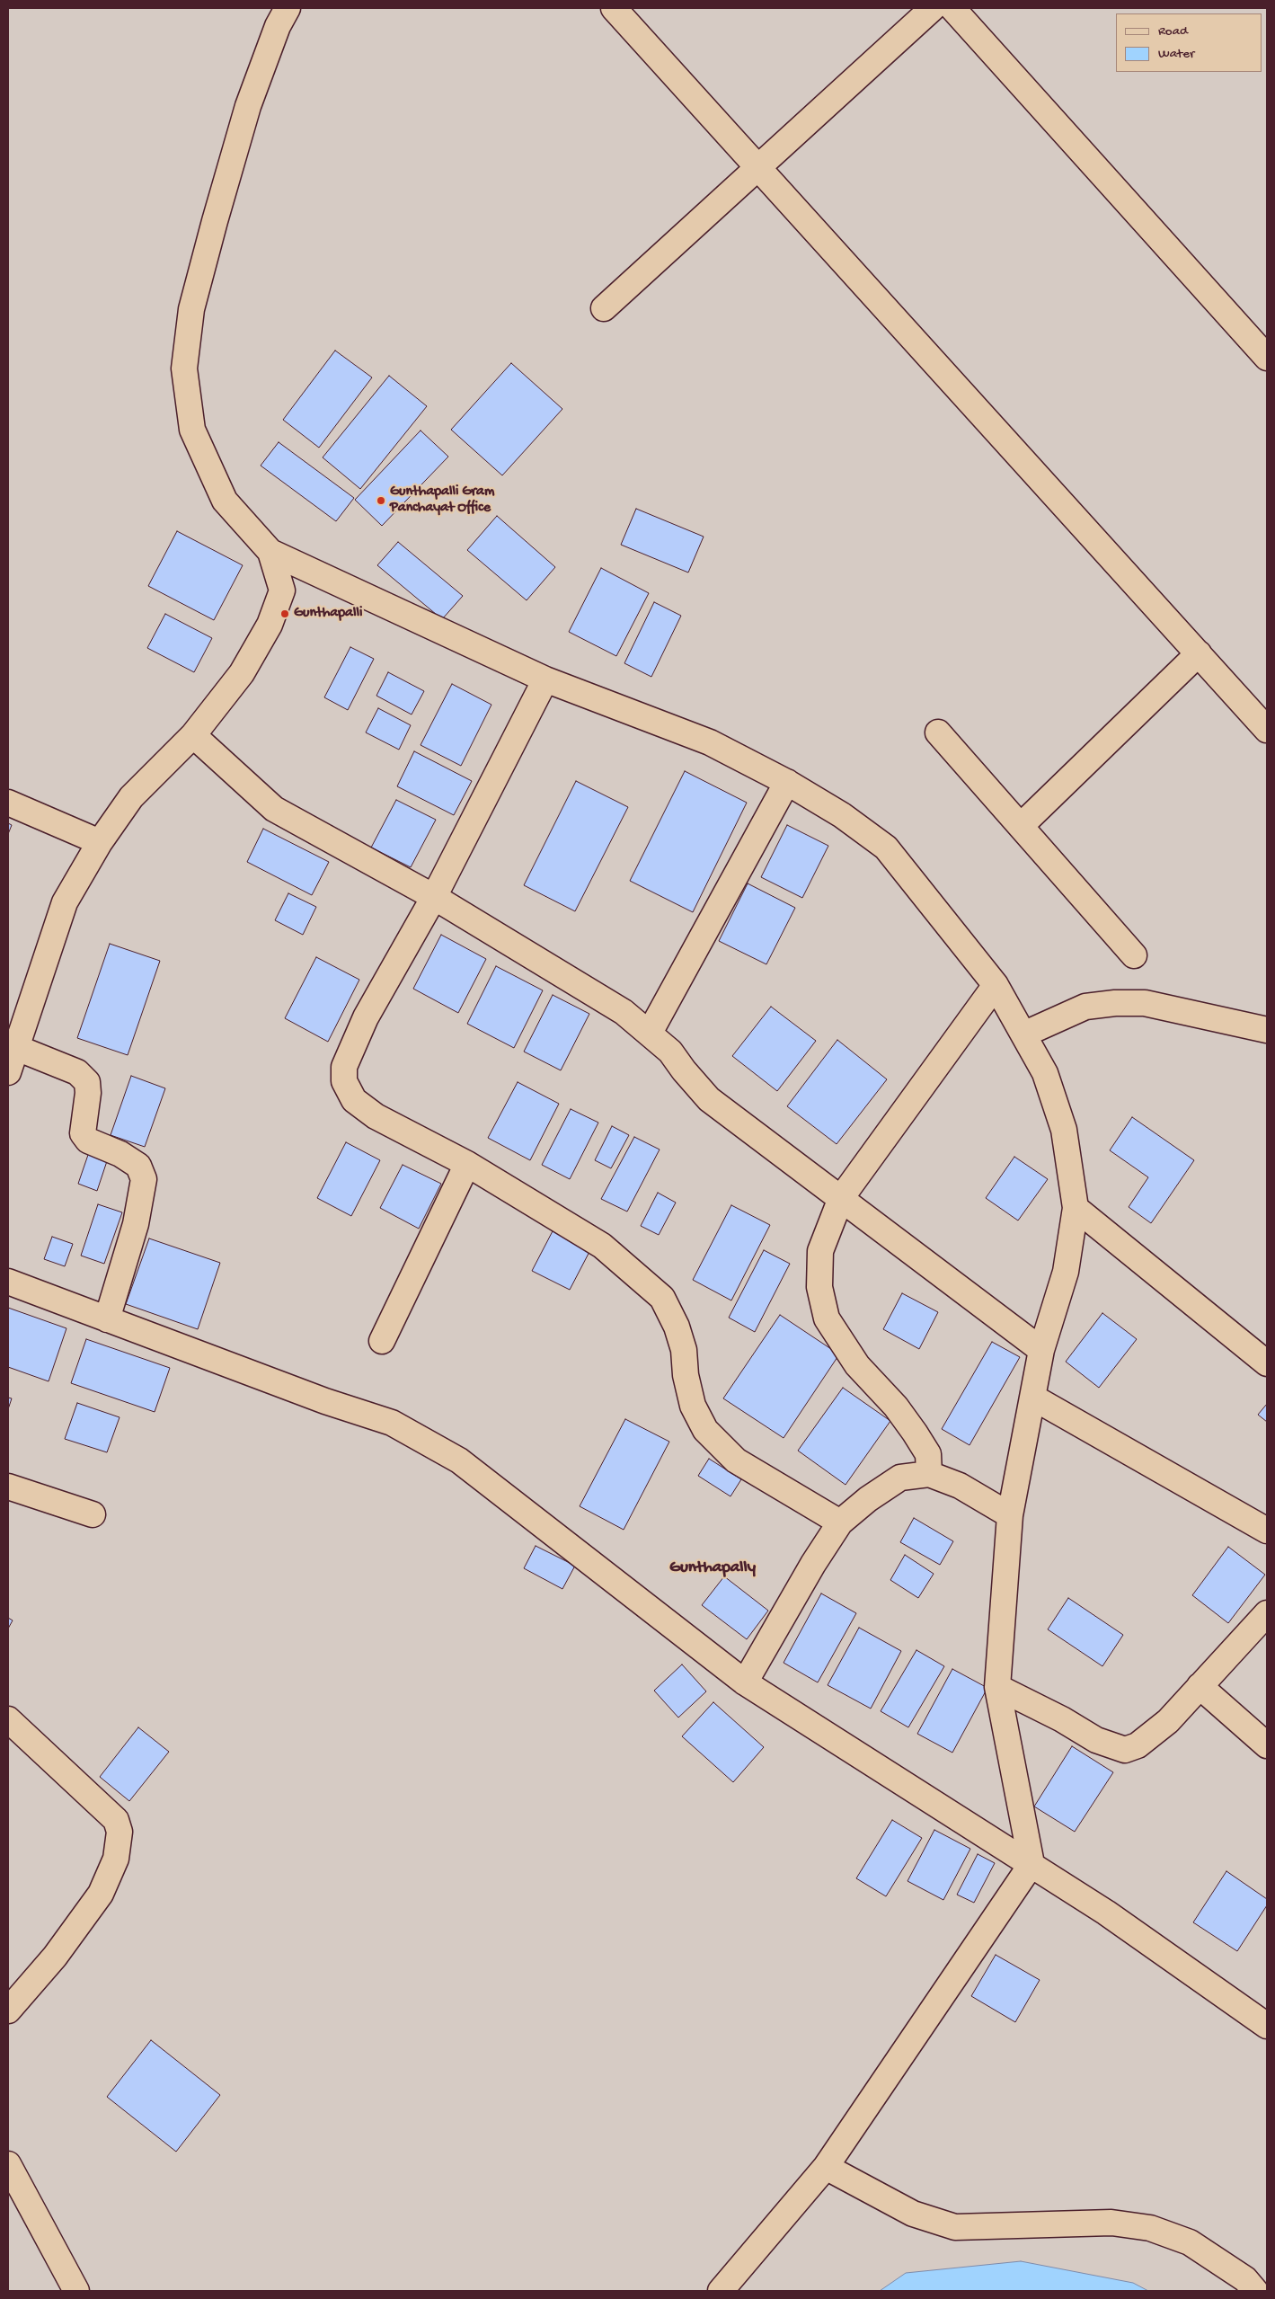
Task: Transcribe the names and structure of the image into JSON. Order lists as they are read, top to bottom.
{
  "districts": ["Gunthapally"],
  "places": ["Gunthapalli Gram Panchayat Office", "Gunthapalli"],
  "legend": ["Road", "Water"]
}
